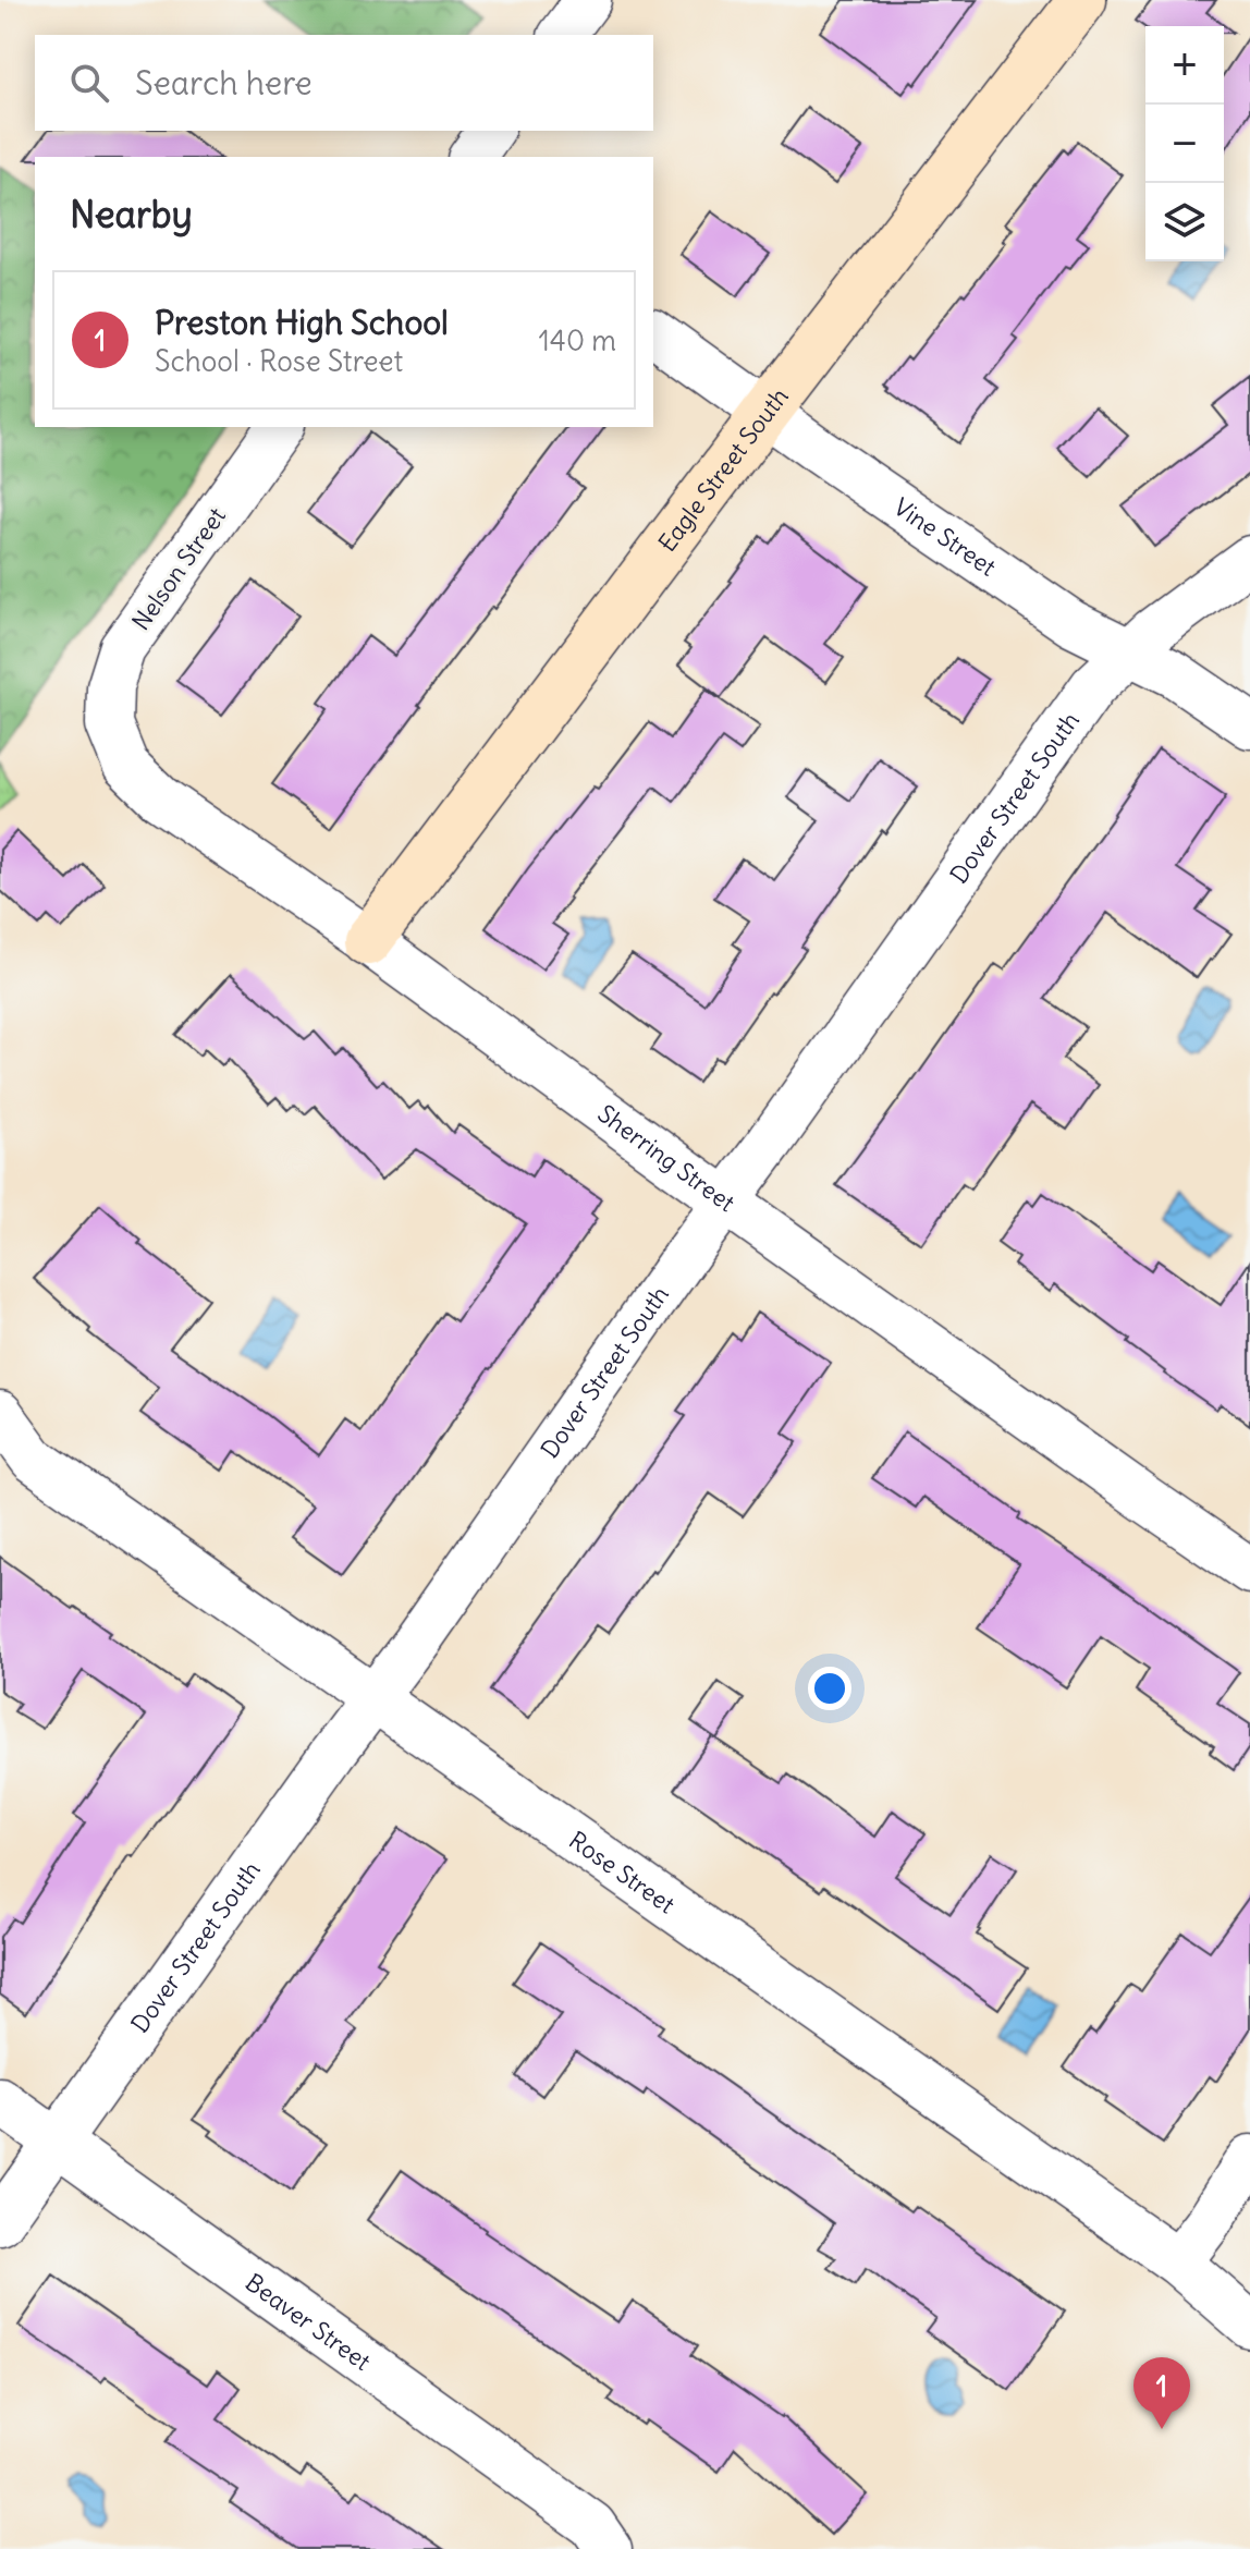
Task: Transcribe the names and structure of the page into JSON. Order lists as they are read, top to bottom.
{
  "streets": {
    "street": [
      "Eagle Street South",
      "Vine Street",
      "Nelson Street",
      "Dover Street South",
      "Sherring Street",
      "Rose Street",
      "Beaver Street"
    ]
  },
  "crossings": [
    ["Eagle Street South", "Vine Street"],
    ["Eagle Street South", "Sherring Street"],
    ["Vine Street", "Dover Street South"],
    ["Nelson Street", "Sherring Street"],
    ["Dover Street South", "Sherring Street"],
    ["Dover Street South", "Rose Street"],
    ["Dover Street South", "Beaver Street"]
  ],
  "page": {
    "map_buttons": ["+", "−"],
    "search": "Search here",
    "heading": "Nearby",
    "list": [
      {
        "mark": "1",
        "name": "Preston High School",
        "note": "School · Rose Street",
        "value": "140 m"
      }
    ],
    "pins": "1"
  }
}
